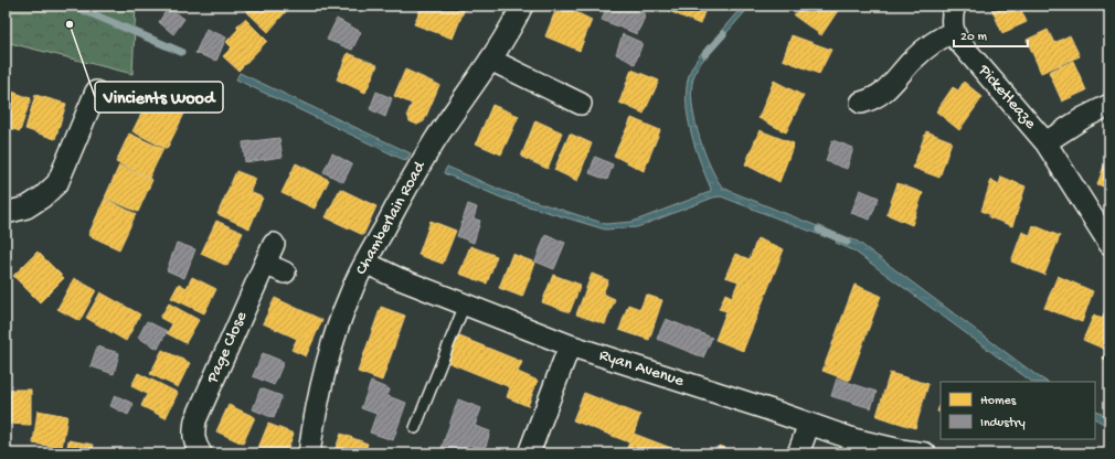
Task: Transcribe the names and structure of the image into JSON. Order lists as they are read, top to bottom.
{
  "streets": {
    "street": [
      "Picketleaze",
      "Chamberlain Road",
      "Page Close",
      "Ryan Avenue"
    ]
  },
  "crossings": [
    ["Chamberlain Road", "Ryan Avenue"]
  ],
  "places": ["Vincients Wood"],
  "legend": ["Homes", "Industry"],
  "scale_bar": "20 m"
}
